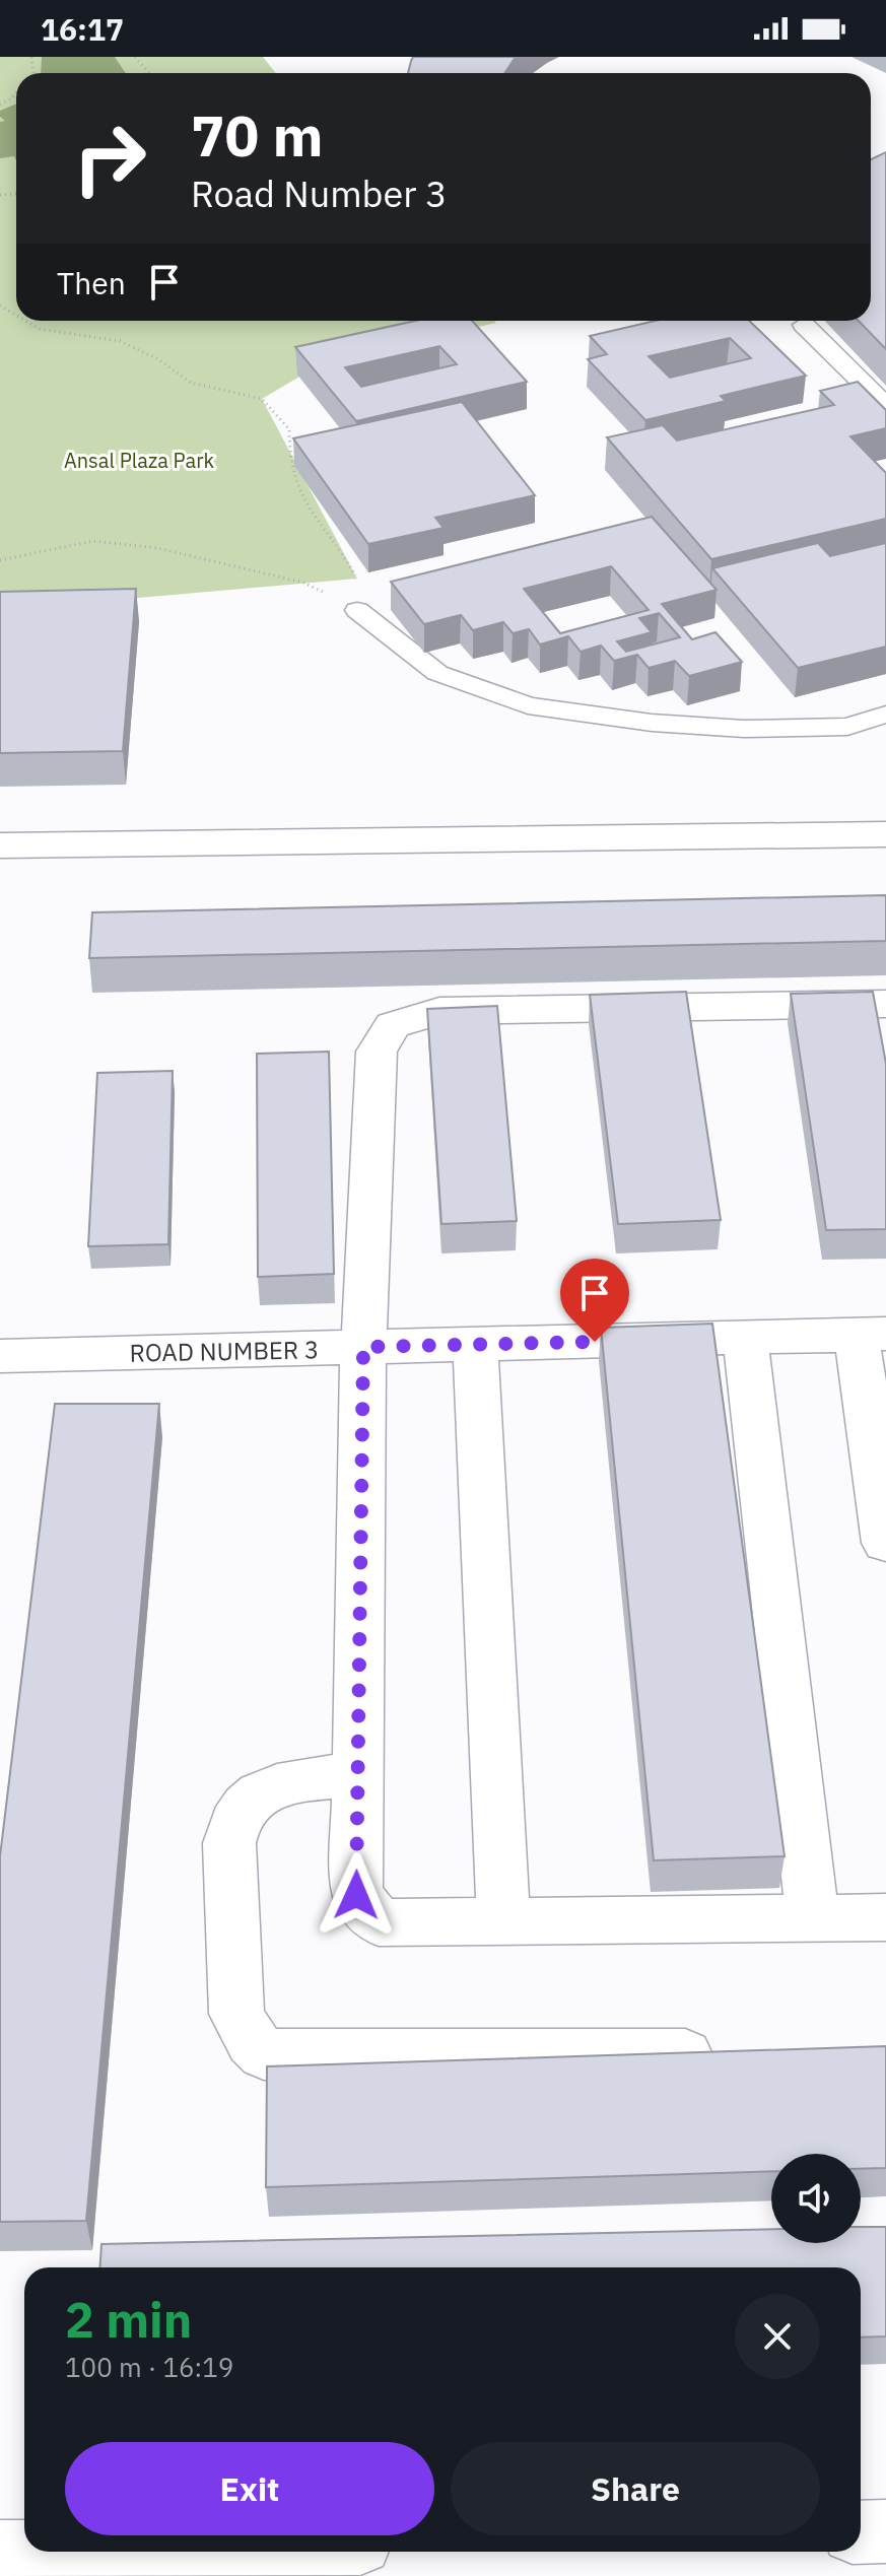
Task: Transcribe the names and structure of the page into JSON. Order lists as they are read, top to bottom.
{
  "streets": {
    "street": ["ROAD NUMBER 3"]
  },
  "parks": ["Ansal Plaza Park"],
  "page": {
    "status": "16:17",
    "turn": ["70 m", "Road Number 3"],
    "then": "Then",
    "heading": ["2 min", "100 m · 16:19"],
    "buttons": ["Exit", "Share"]
  }
}
